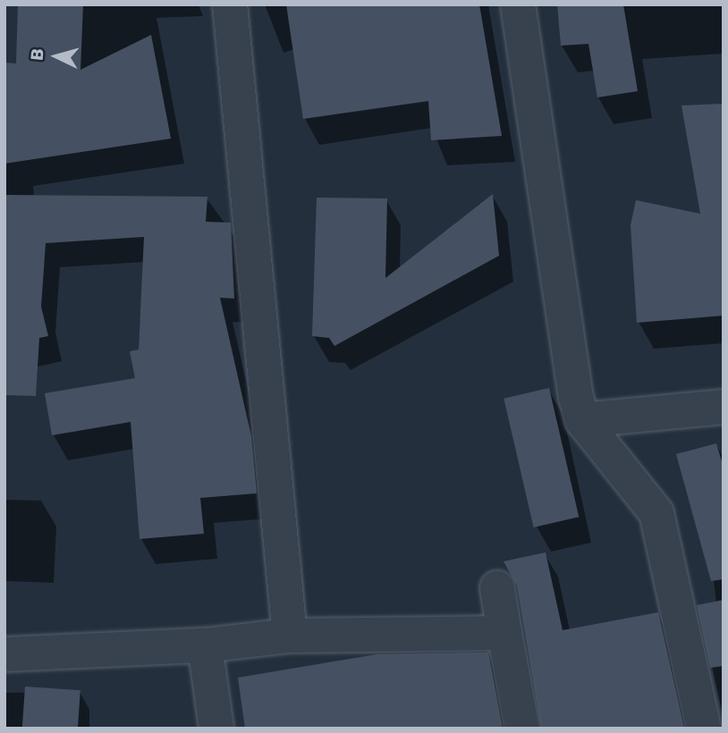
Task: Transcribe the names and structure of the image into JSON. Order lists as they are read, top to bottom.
{
  "north": "left"
}
